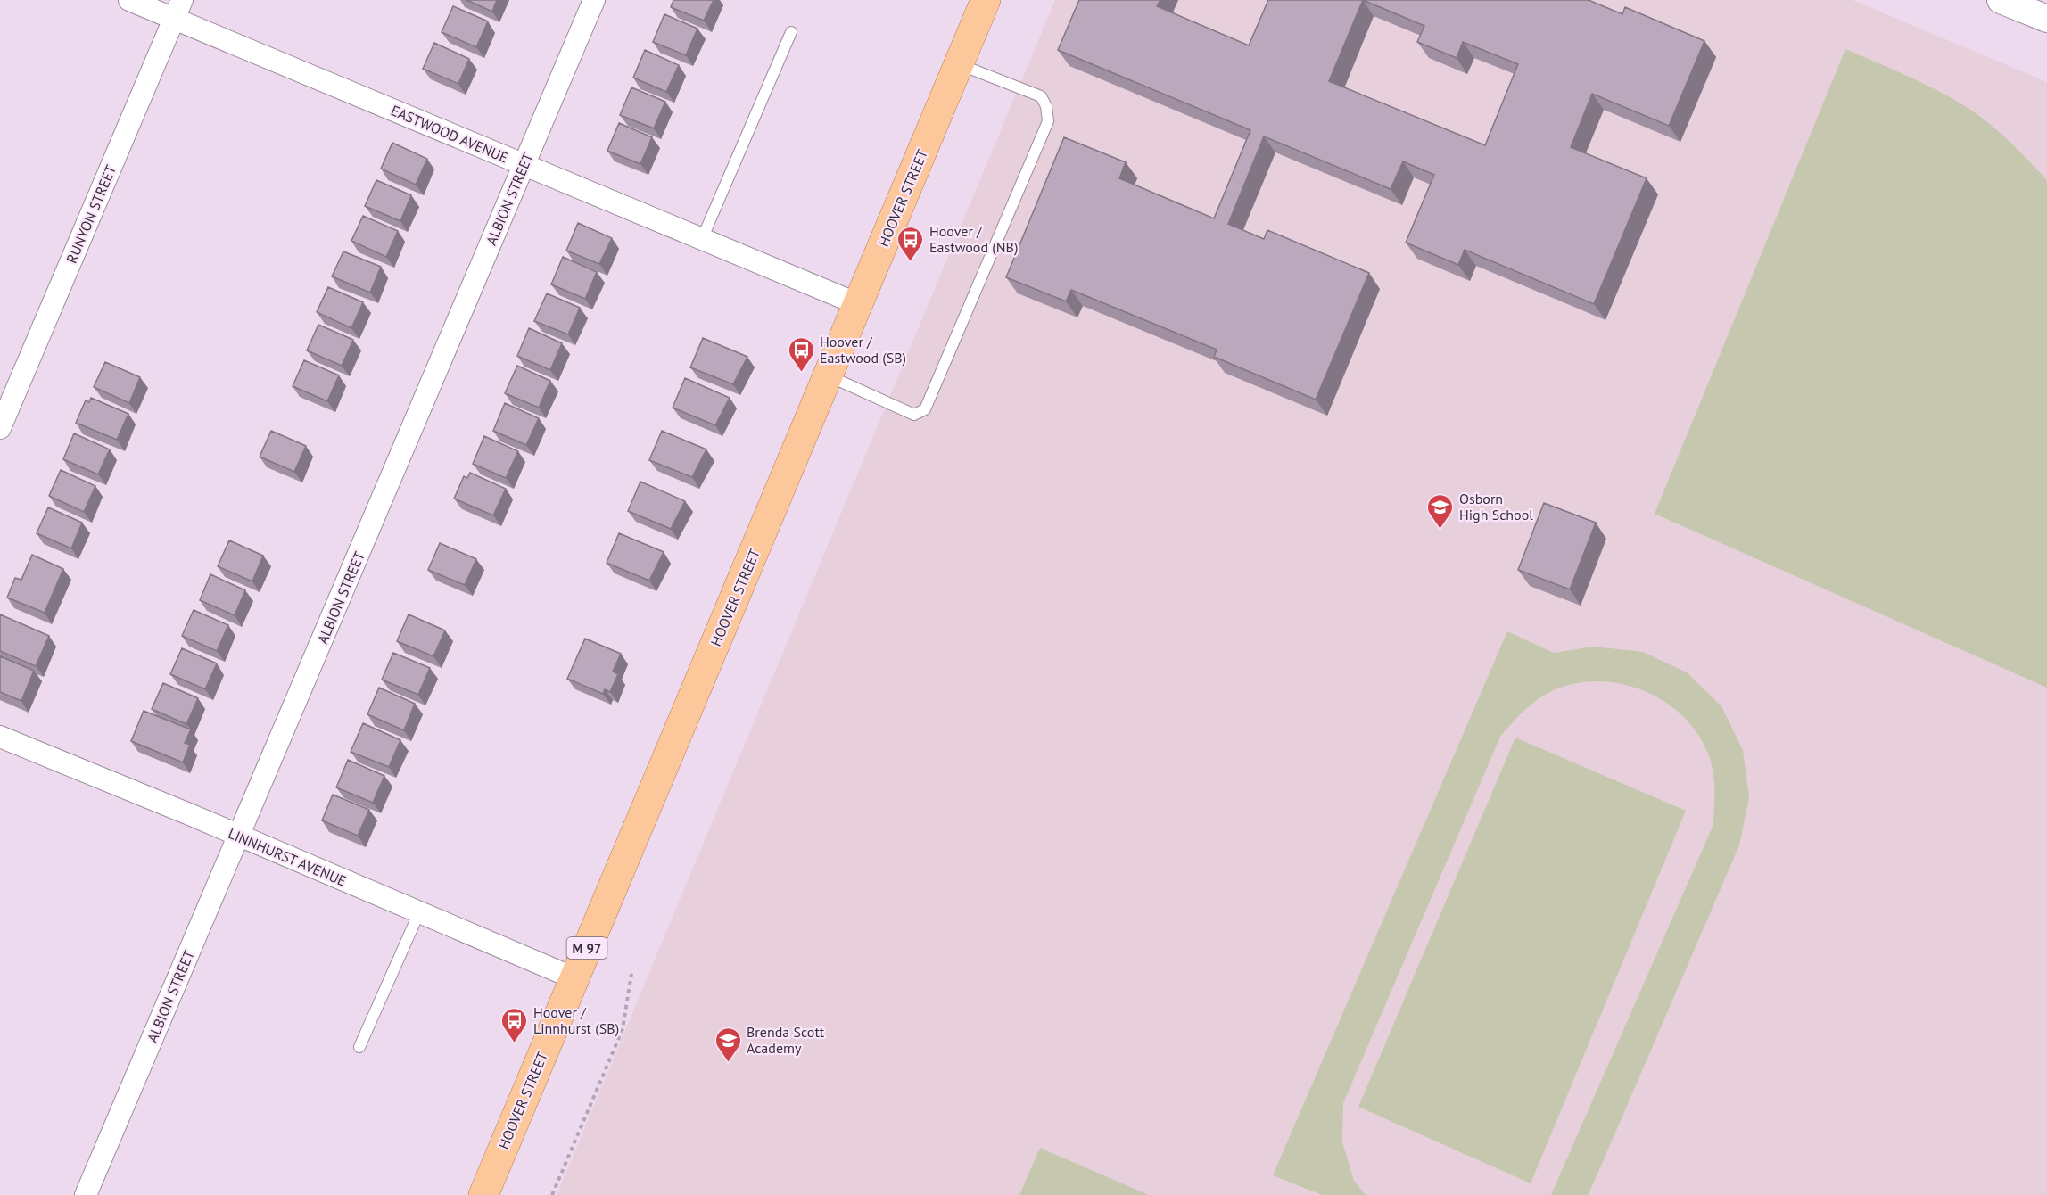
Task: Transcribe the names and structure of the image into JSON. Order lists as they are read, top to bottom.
{
  "streets": {
    "main road": ["HOOVER STREET", "M 97"],
    "street": [
      "EASTWOOD AVENUE",
      "ALBION STREET",
      "RUNYON STREET",
      "LINNHURST AVENUE"
    ]
  },
  "crossings": [
    ["EASTWOOD AVENUE", "HOOVER STREET"],
    ["EASTWOOD AVENUE", "ALBION STREET"],
    ["EASTWOOD AVENUE", "RUNYON STREET"],
    ["HOOVER STREET", "LINNHURST AVENUE"],
    ["ALBION STREET", "LINNHURST AVENUE"]
  ],
  "places": {
    "bus stop": ["Hoover / Eastwood (NB)", "Hoover / Eastwood (SB)", "Hoover / Linnhurst (SB)"],
    "school or university": ["Osborn High School", "Brenda Scott Academy"]
  }
}
